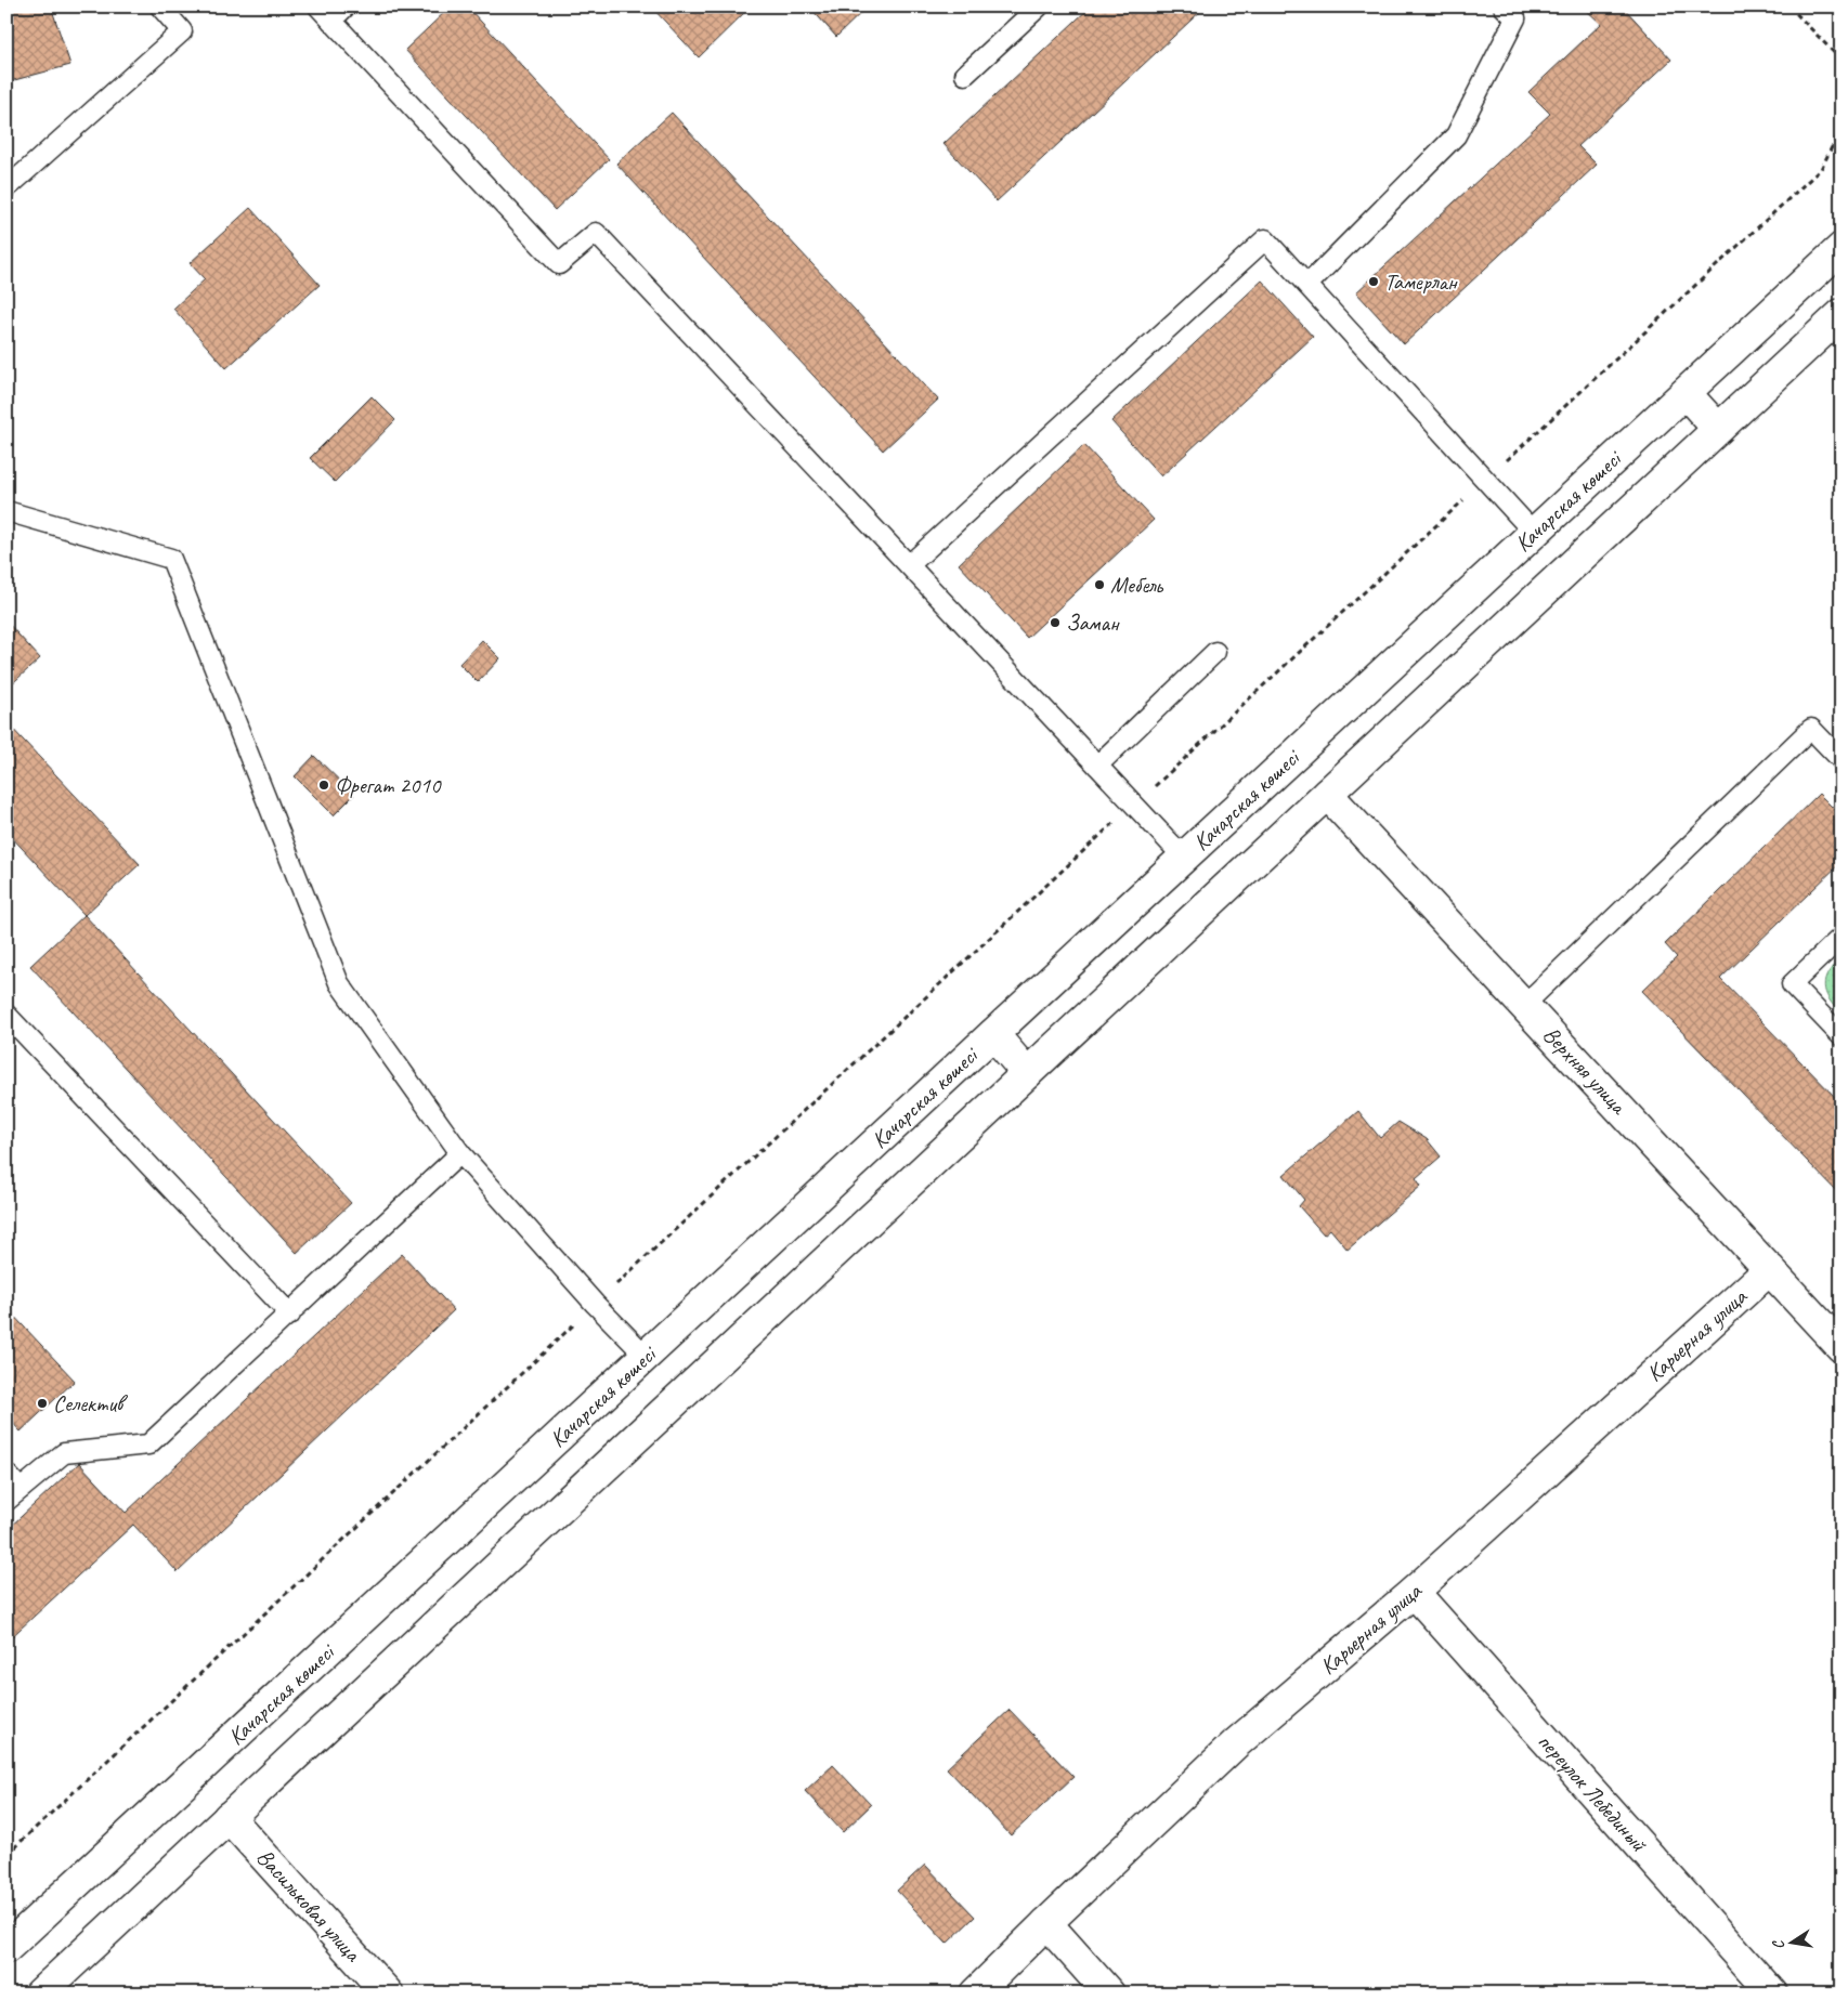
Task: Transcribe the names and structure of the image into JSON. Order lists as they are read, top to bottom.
{
  "streets": {
    "main road": [
      "Качарская көшесі",
      "Верхняя улица",
      "Карьерная улица",
      "переулок Лебединый",
      "Васильковая улица"
    ]
  },
  "crossings": [
    ["Верхняя улица", "Карьерная улица"],
    ["Карьерная улица", "переулок Лебединый"]
  ],
  "places": [
    "Тамерлан",
    "Мебель",
    "Заман",
    "Фрегат 2010",
    "Селектив"
  ],
  "north": "left"
}
